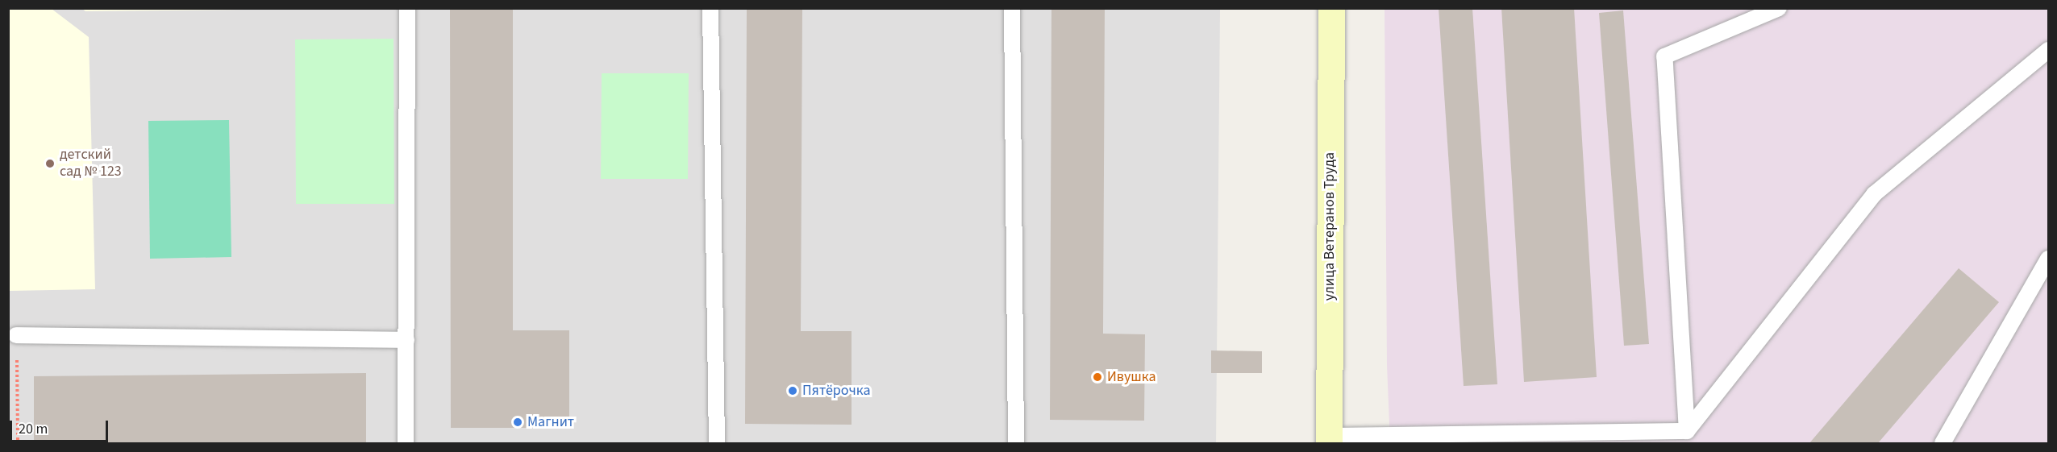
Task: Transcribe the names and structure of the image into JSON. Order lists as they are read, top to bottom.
{
  "streets": {
    "main road": ["улица Ветеранов Труда"]
  },
  "places": [
    "детский сад № 123",
    "Ивушка",
    "Пятёрочка",
    "Магнит"
  ],
  "scale_bar": "20 m"
}
